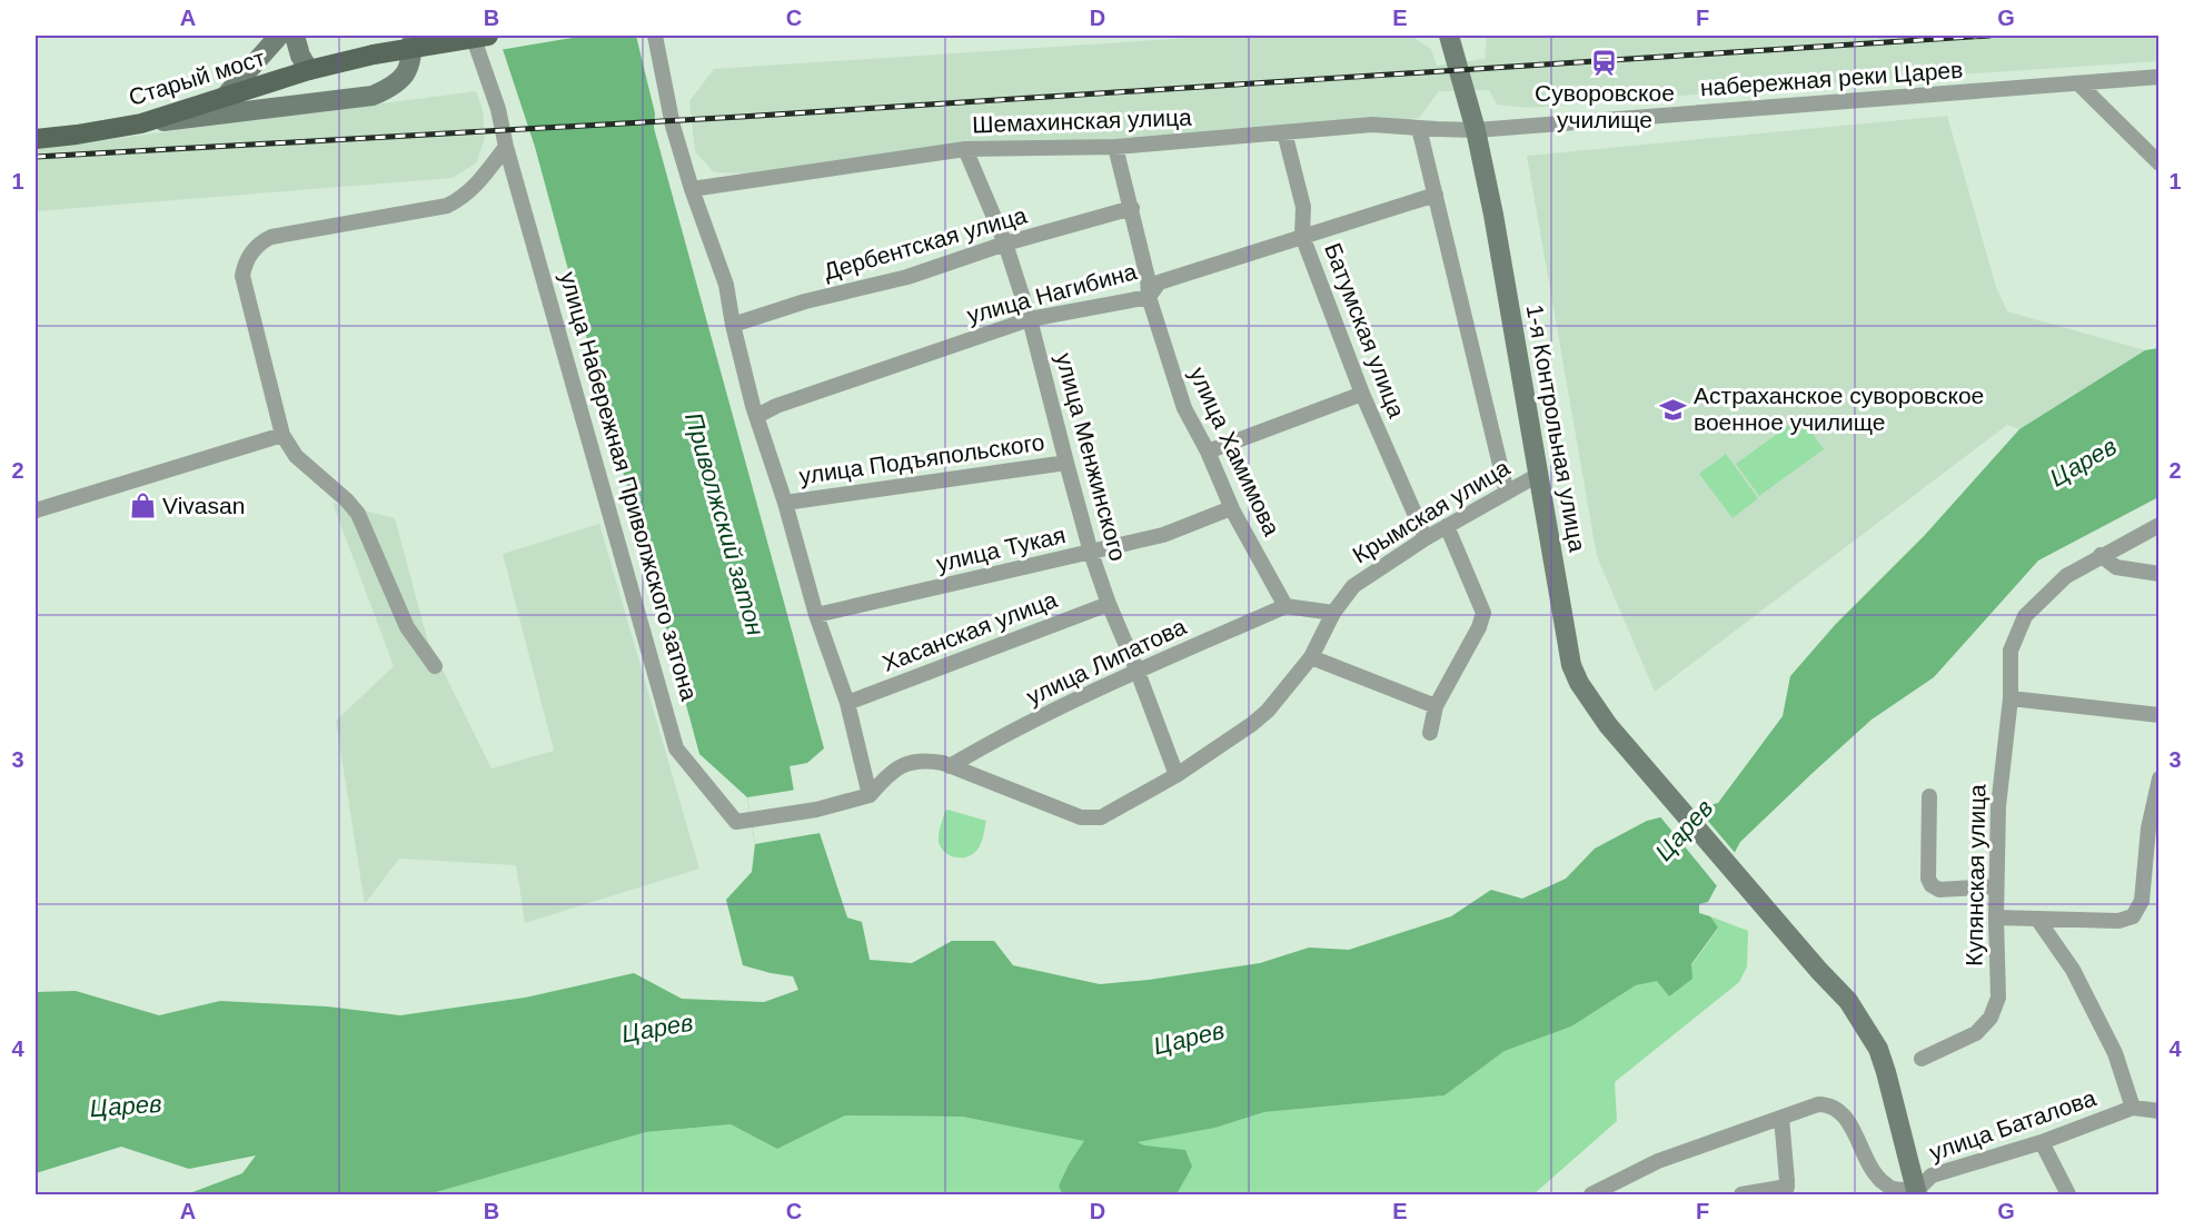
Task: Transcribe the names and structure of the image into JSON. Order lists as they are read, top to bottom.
{
  "streets": {
    "main road": ["Старый мост", "1-я Контрольная улица"],
    "street": [
      "набережная реки Царев",
      "Шемахинская улица",
      "Дербентская улица",
      "улица Нагибина",
      "Батумская улица",
      "улица Хамимова",
      "улица Менжинского",
      "улица Подъяпольского",
      "улица Набережная Приволжского затона",
      "Крымская улица",
      "улица Тукая",
      "Хасанская улица",
      "улица Липатова",
      "Купянская улица",
      "улица Баталова"
    ]
  },
  "crossings": [
    ["набережная реки Царев", "Шемахинская улица"],
    ["набережная реки Царев", "1-я Контрольная улица"],
    ["Шемахинская улица", "Батумская улица"],
    ["Шемахинская улица", "1-я Контрольная улица"],
    ["Шемахинская улица", "улица Хамимова"],
    ["Шемахинская улица", "улица Менжинского"],
    ["Дербентская улица", "улица Хамимова"],
    ["Дербентская улица", "улица Менжинского"],
    ["улица Нагибина", "Батумская улица"],
    ["улица Нагибина", "улица Хамимова"],
    ["улица Нагибина", "улица Менжинского"],
    ["Батумская улица", "Крымская улица"],
    ["1-я Контрольная улица", "Крымская улица"],
    ["1-я Контрольная улица", "улица Баталова"],
    ["улица Хамимова", "улица Тукая"],
    ["улица Хамимова", "улица Липатова"],
    ["улица Менжинского", "улица Подъяпольского"],
    ["улица Менжинского", "Крымская улица"],
    ["улица Менжинского", "улица Тукая"],
    ["улица Менжинского", "Хасанская улица"],
    ["улица Менжинского", "улица Липатова"],
    ["улица Набережная Приволжского затона", "Крымская улица"],
    ["Крымская улица", "улица Липатова"]
  ],
  "water": ["Царев", "Приволжский затон"],
  "places": {
    "station": ["Суворовское училище"],
    "school or university": ["Астраханское суворовское военное училище"],
    "shop": ["Vivasan"]
  },
  "grid": {
    "columns": [
      "A",
      "B",
      "C",
      "D",
      "E",
      "F",
      "G"
    ],
    "rows": [
      "1",
      "2",
      "3",
      "4"
    ]
  }
}
